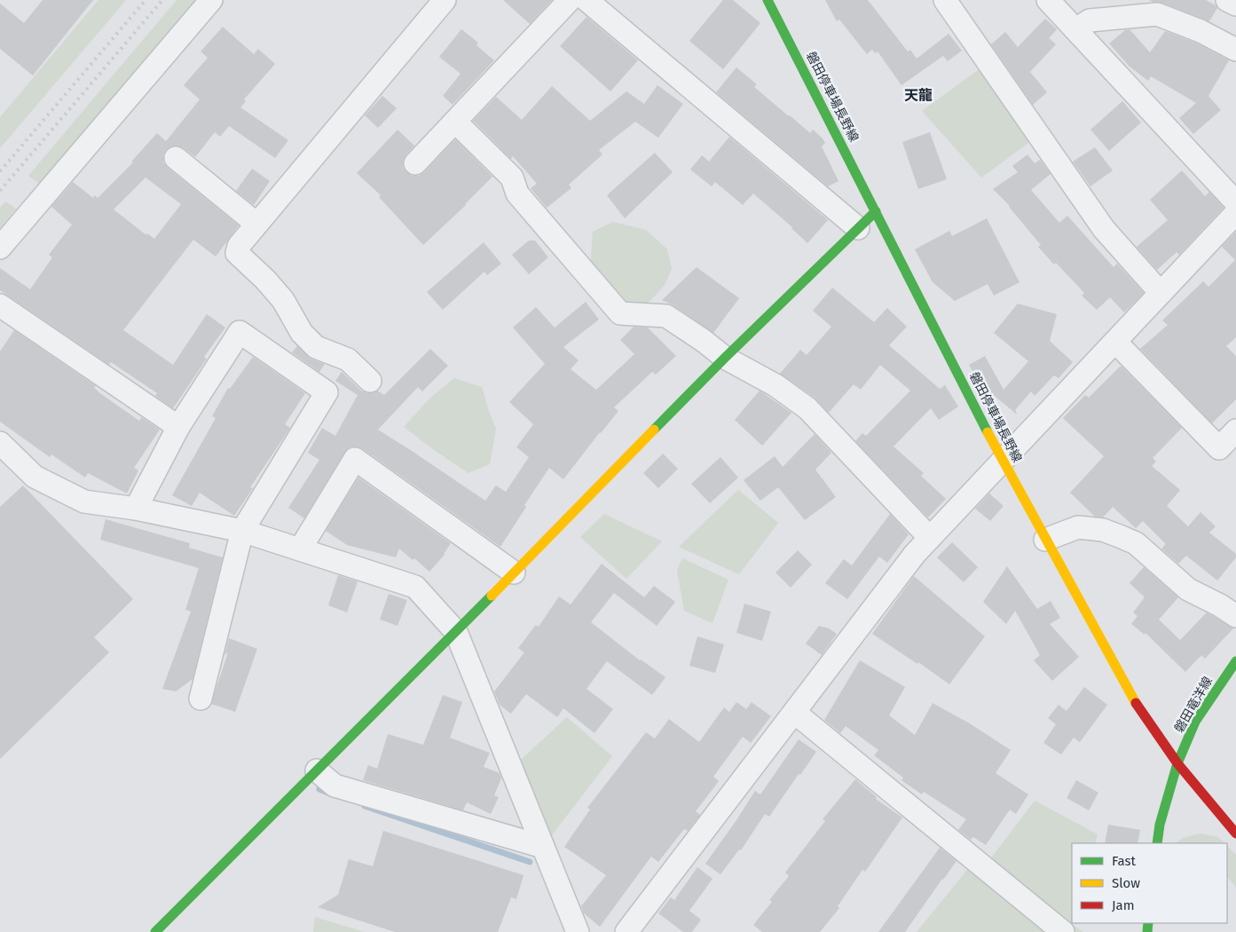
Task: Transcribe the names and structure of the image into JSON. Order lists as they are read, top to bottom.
{
  "streets": {
    "street": ["磐田停車場長野線", "磐田竜洋線"]
  },
  "crossings": [
    ["磐田停車場長野線", "磐田竜洋線"]
  ],
  "districts": ["天龍"],
  "legend": ["Fast", "Slow", "Jam"]
}
